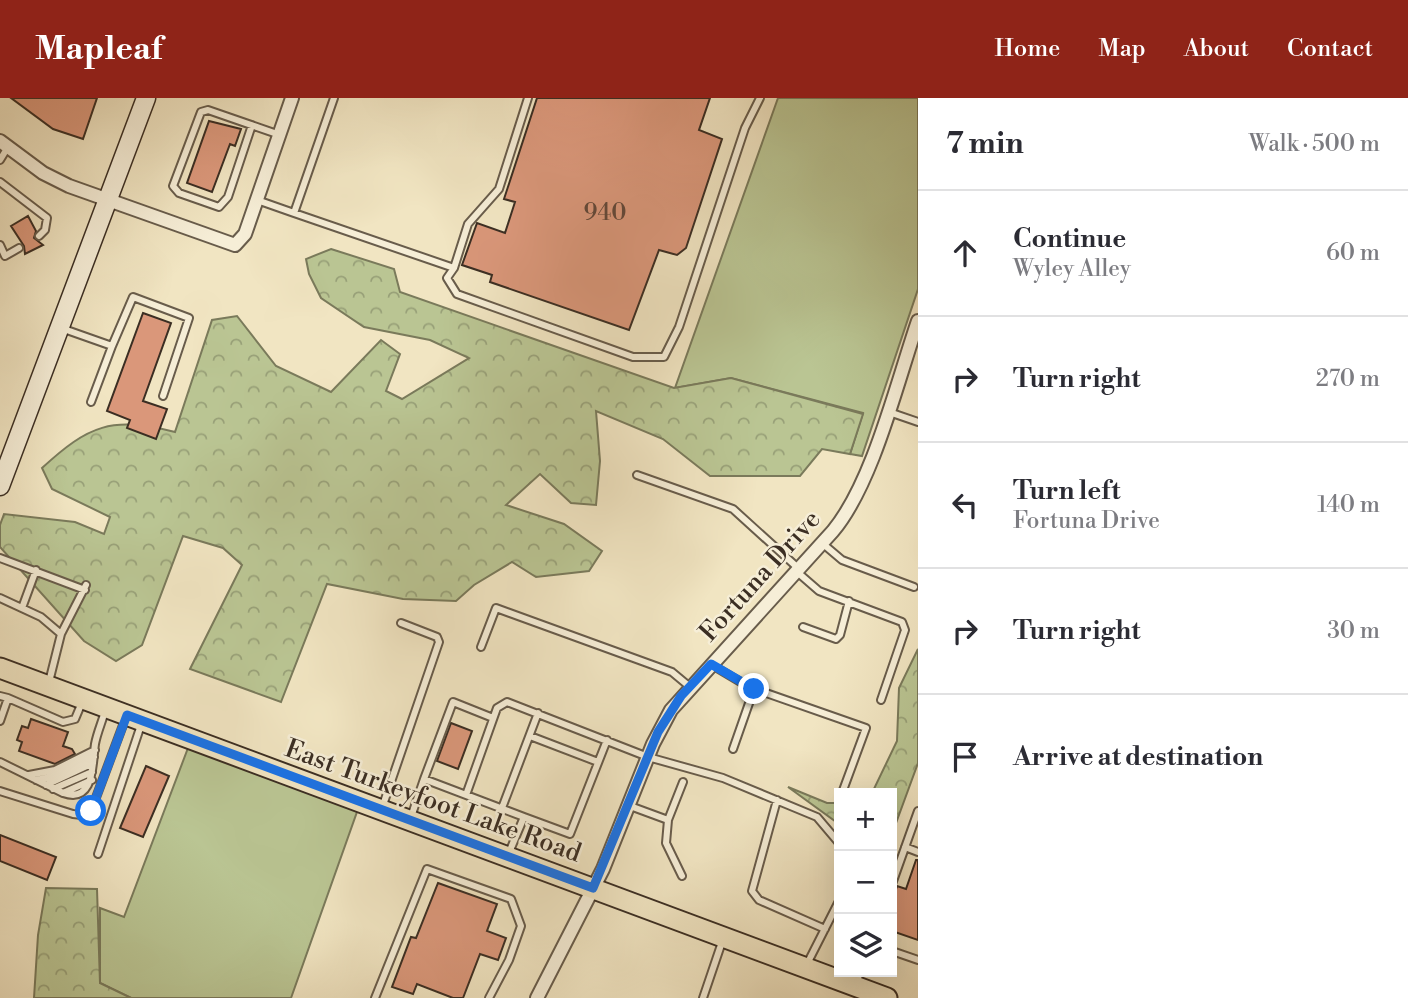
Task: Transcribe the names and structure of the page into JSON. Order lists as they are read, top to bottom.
{
  "streets": {
    "main road": ["East Turkeyfoot Lake Road"],
    "street": ["Fortuna Drive"]
  },
  "crossings": [
    ["Fortuna Drive", "East Turkeyfoot Lake Road"]
  ],
  "house_numbers": ["940"],
  "page": {
    "header": "Mapleaf",
    "nav": [
      "Home",
      "Map",
      "About",
      "Contact"
    ],
    "heading": ["7 min", "Walk · 500 m"],
    "list": [
      ["Continue", "Wyley Alley", "60 m"],
      ["Turn right", "270 m"],
      ["Turn left", "Fortuna Drive", "140 m"],
      ["Turn right", "30 m"],
      "Arrive at destination"
    ],
    "map_buttons": ["+", "−"]
  }
}
